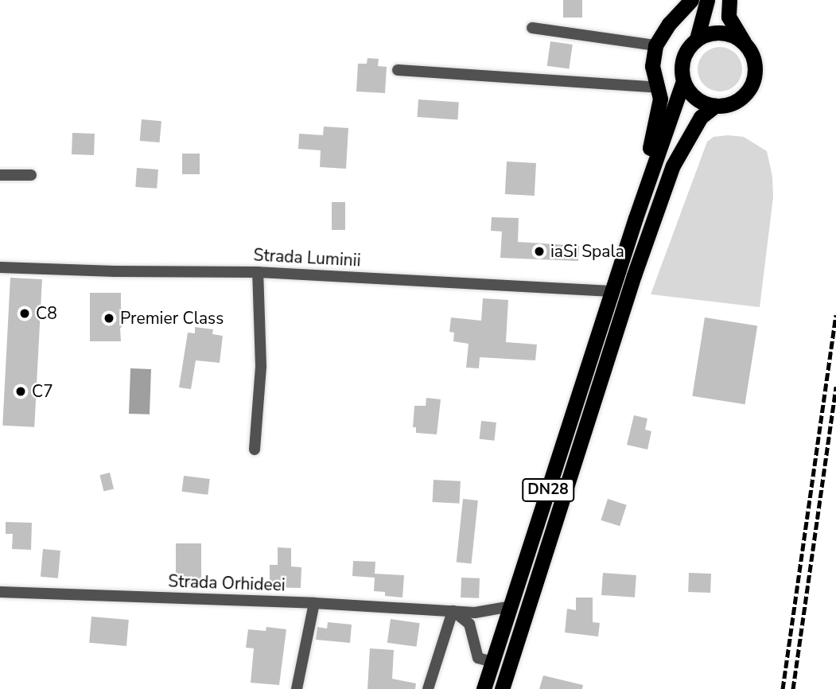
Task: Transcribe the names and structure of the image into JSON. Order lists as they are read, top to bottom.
{
  "streets": {
    "highway": ["DN28"],
    "street": ["Strada Luminii", "Strada Orhideei"]
  },
  "crossings": [
    ["Strada Luminii", "DN28"],
    ["DN28", "Strada Orhideei"]
  ],
  "places": [
    "iaSi Spala",
    "C8",
    "Premier Class",
    "C7"
  ]
}
